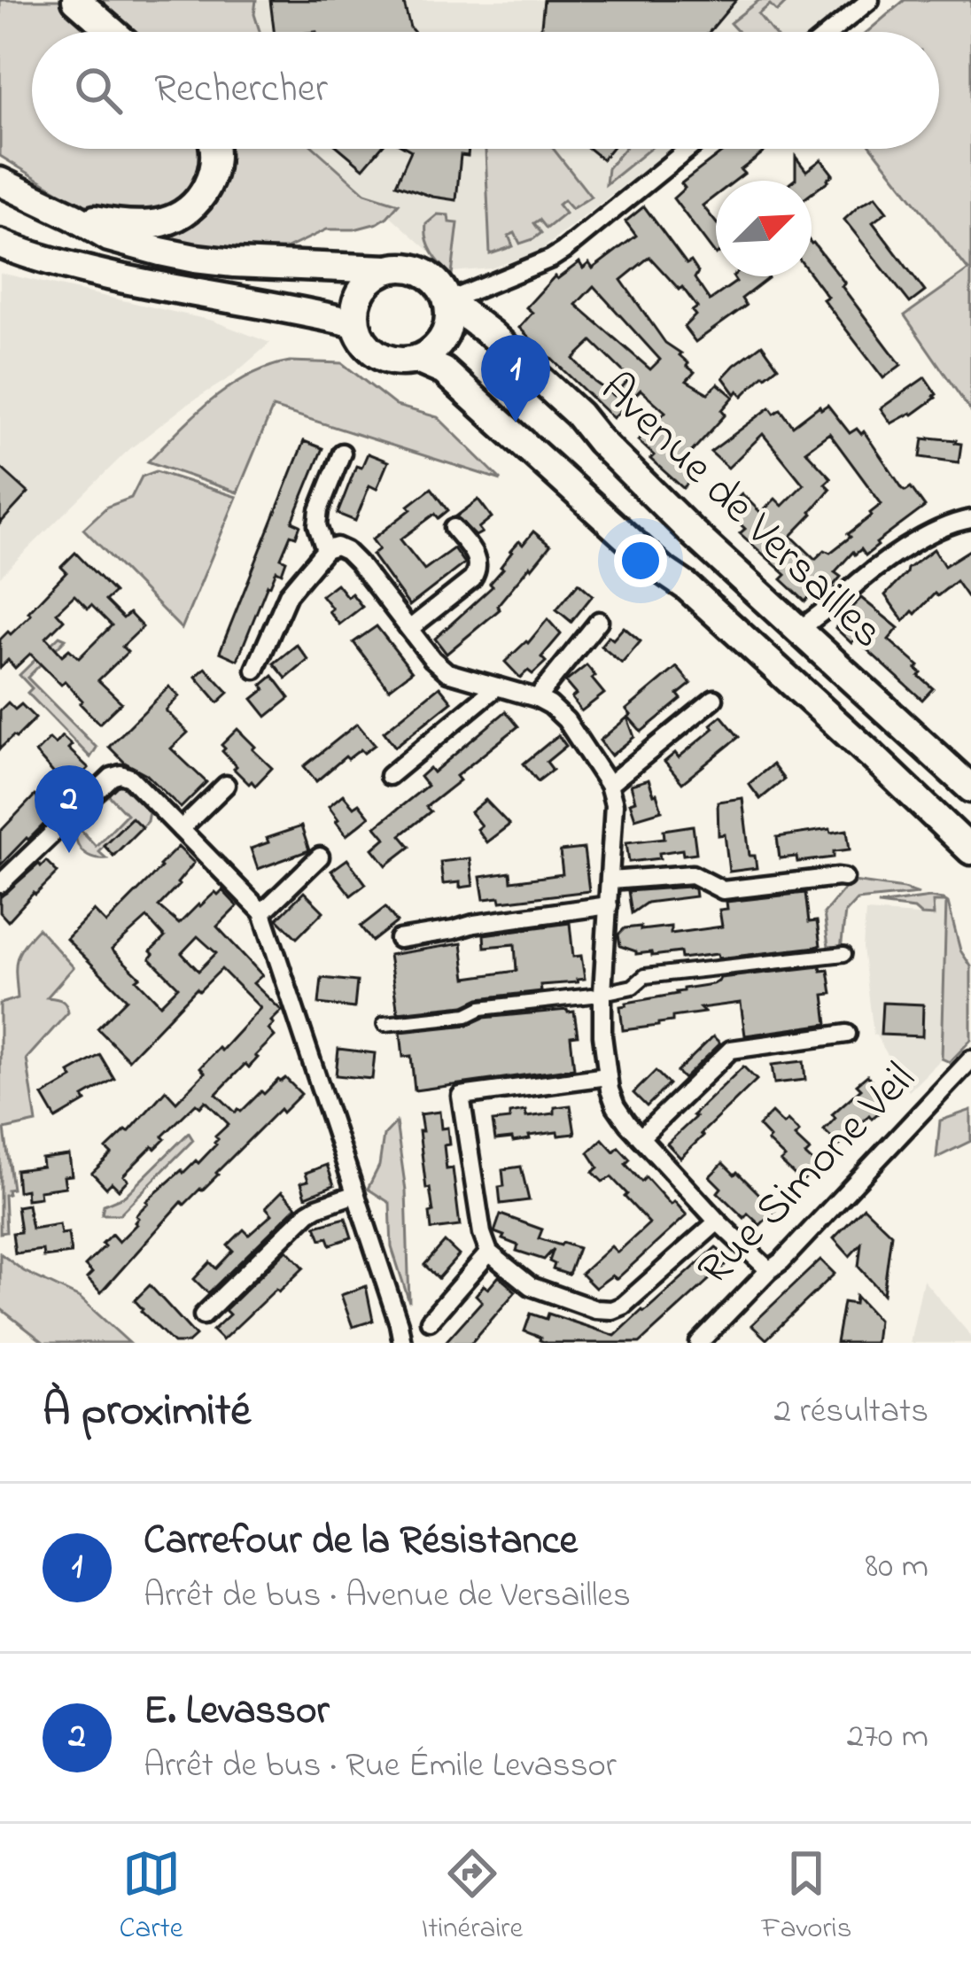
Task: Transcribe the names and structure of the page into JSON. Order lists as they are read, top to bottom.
{
  "streets": {
    "main road": ["Avenue de Versailles"],
    "street": ["Rue Simone Veil"]
  },
  "north": "top right",
  "page": {
    "search": "Rechercher",
    "pins": ["1", "2"],
    "heading": ["À proximité", "2 résultats"],
    "list": [
      {
        "mark": "1",
        "name": "Carrefour de la Résistance",
        "note": "Arrêt de bus · Avenue de Versailles",
        "value": "80 m"
      },
      {
        "mark": "2",
        "name": "E. Levassor",
        "note": "Arrêt de bus · Rue Émile Levassor",
        "value": "270 m"
      }
    ],
    "nav": ["Carte", "Itinéraire", "Favoris"]
  }
}
